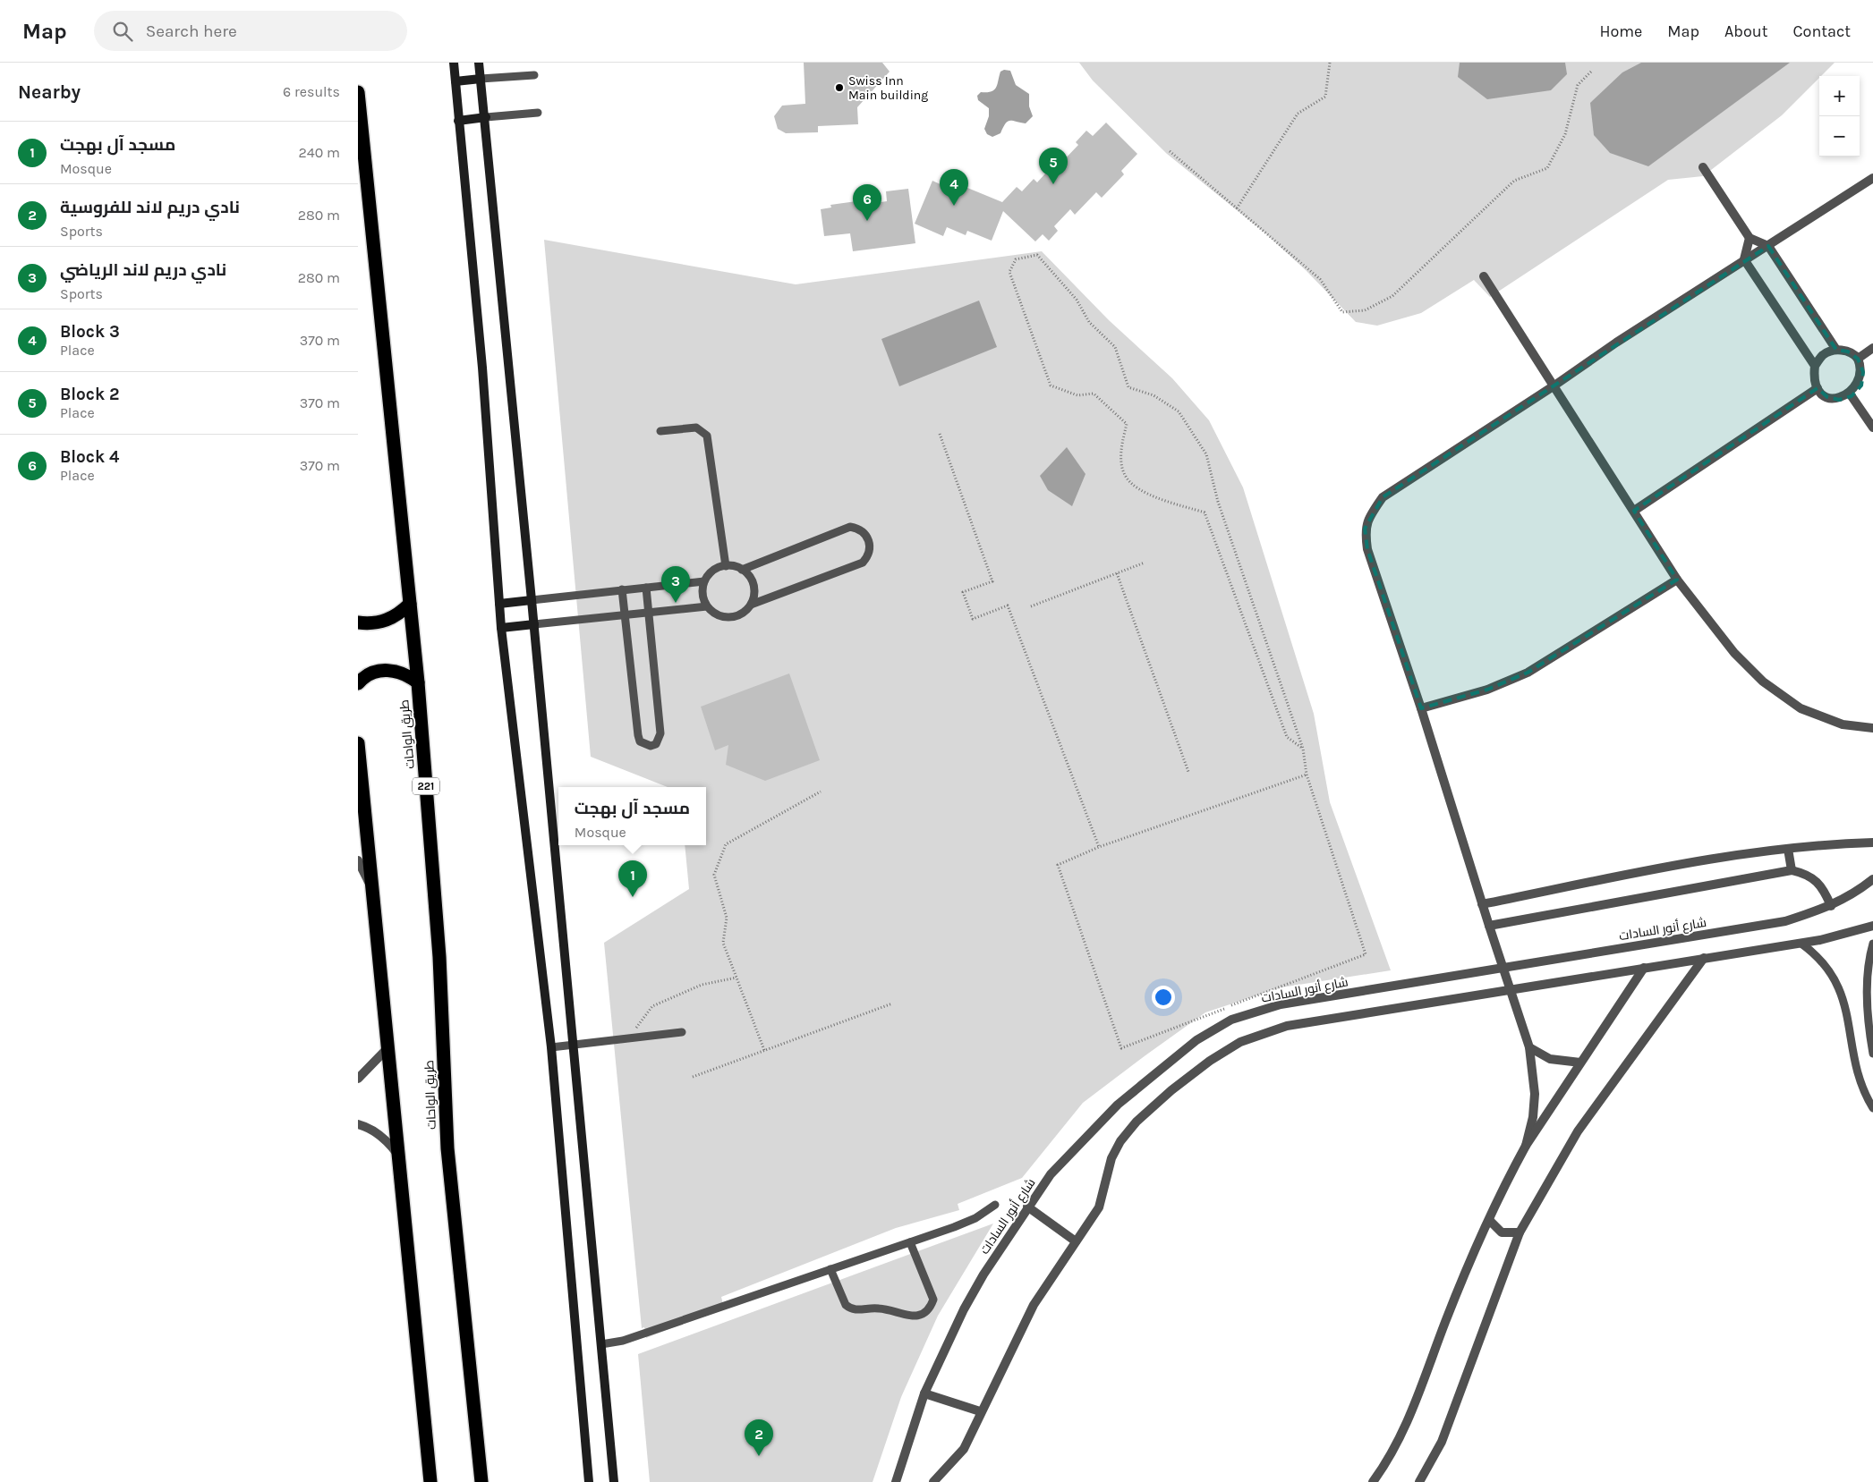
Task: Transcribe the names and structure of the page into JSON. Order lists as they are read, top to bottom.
{
  "streets": {
    "highway": ["طريق الواحات", "221"],
    "street": ["شارع أنور السادات"]
  },
  "places": ["Swiss Inn Main building"],
  "page": {
    "header": "Map",
    "search": "Search here",
    "nav": [
      "Home",
      "Map",
      "About",
      "Contact"
    ],
    "heading": ["Nearby", "6 results"],
    "map_buttons": ["+", "−"],
    "list": [
      {
        "mark": "1",
        "name": "مسجد آل بهجت",
        "note": "Mosque",
        "value": "240 m"
      },
      {
        "mark": "2",
        "name": "نادي دريم لاند للفروسية",
        "note": "Sports",
        "value": "280 m"
      },
      {
        "mark": "3",
        "name": "نادي دريم لاند الرياضي",
        "note": "Sports",
        "value": "280 m"
      },
      {
        "mark": "4",
        "name": "Block 3",
        "note": "Place",
        "value": "370 m"
      },
      {
        "mark": "5",
        "name": "Block 2",
        "note": "Place",
        "value": "370 m"
      },
      {
        "mark": "6",
        "name": "Block 4",
        "note": "Place",
        "value": "370 m"
      }
    ],
    "pins": [
      "5",
      "4",
      "6",
      "3",
      "1",
      "2"
    ],
    "popup": ["مسجد آل بهجت", "Mosque"]
  }
}
